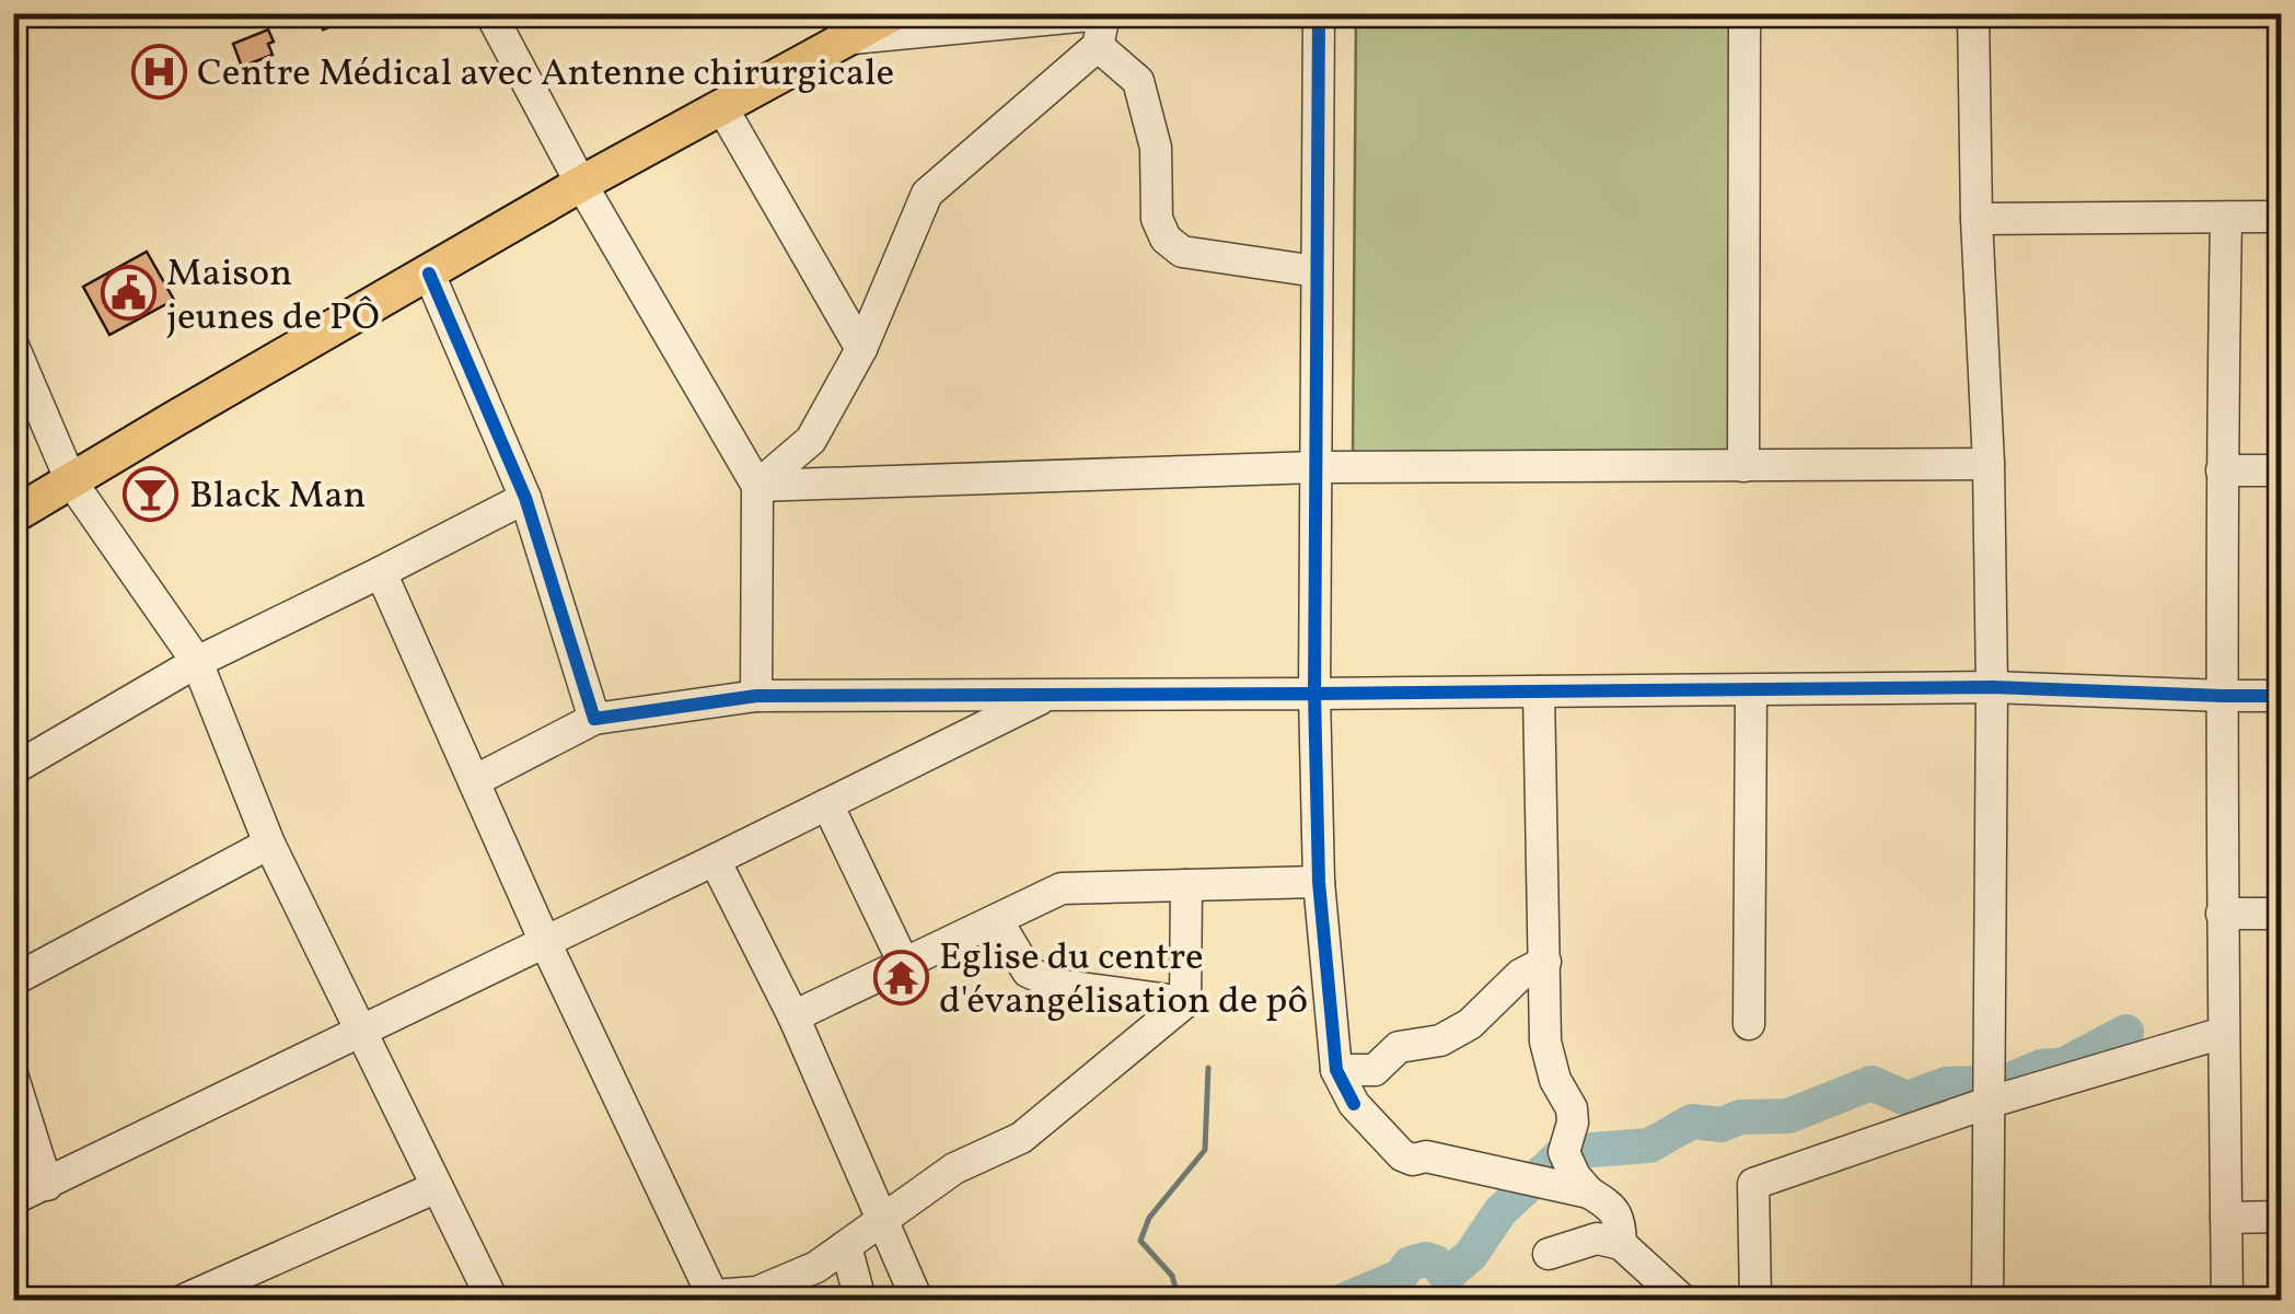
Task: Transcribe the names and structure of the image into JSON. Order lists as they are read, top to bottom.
{
  "places": {
    "hospital": ["Centre Médical avec Antenne chirurgicale"],
    "public building": ["Maison jeunes de PÔ"],
    "bar": ["Black Man"],
    "temple": ["Eglise du centre d'évangélisation de pô"]
  }
}
